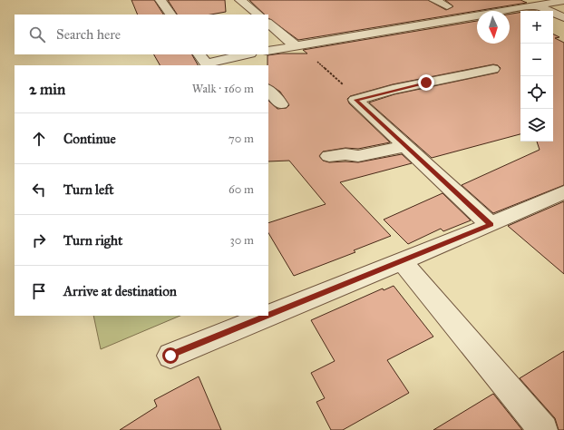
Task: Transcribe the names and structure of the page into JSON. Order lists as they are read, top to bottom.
{
  "north": "bottom",
  "page": {
    "map_buttons": ["+", "−"],
    "search": "Search here",
    "heading": ["2 min", "Walk · 160 m"],
    "list": [
      ["Continue", "70 m"],
      ["Turn left", "60 m"],
      ["Turn right", "30 m"],
      "Arrive at destination"
    ]
  }
}
